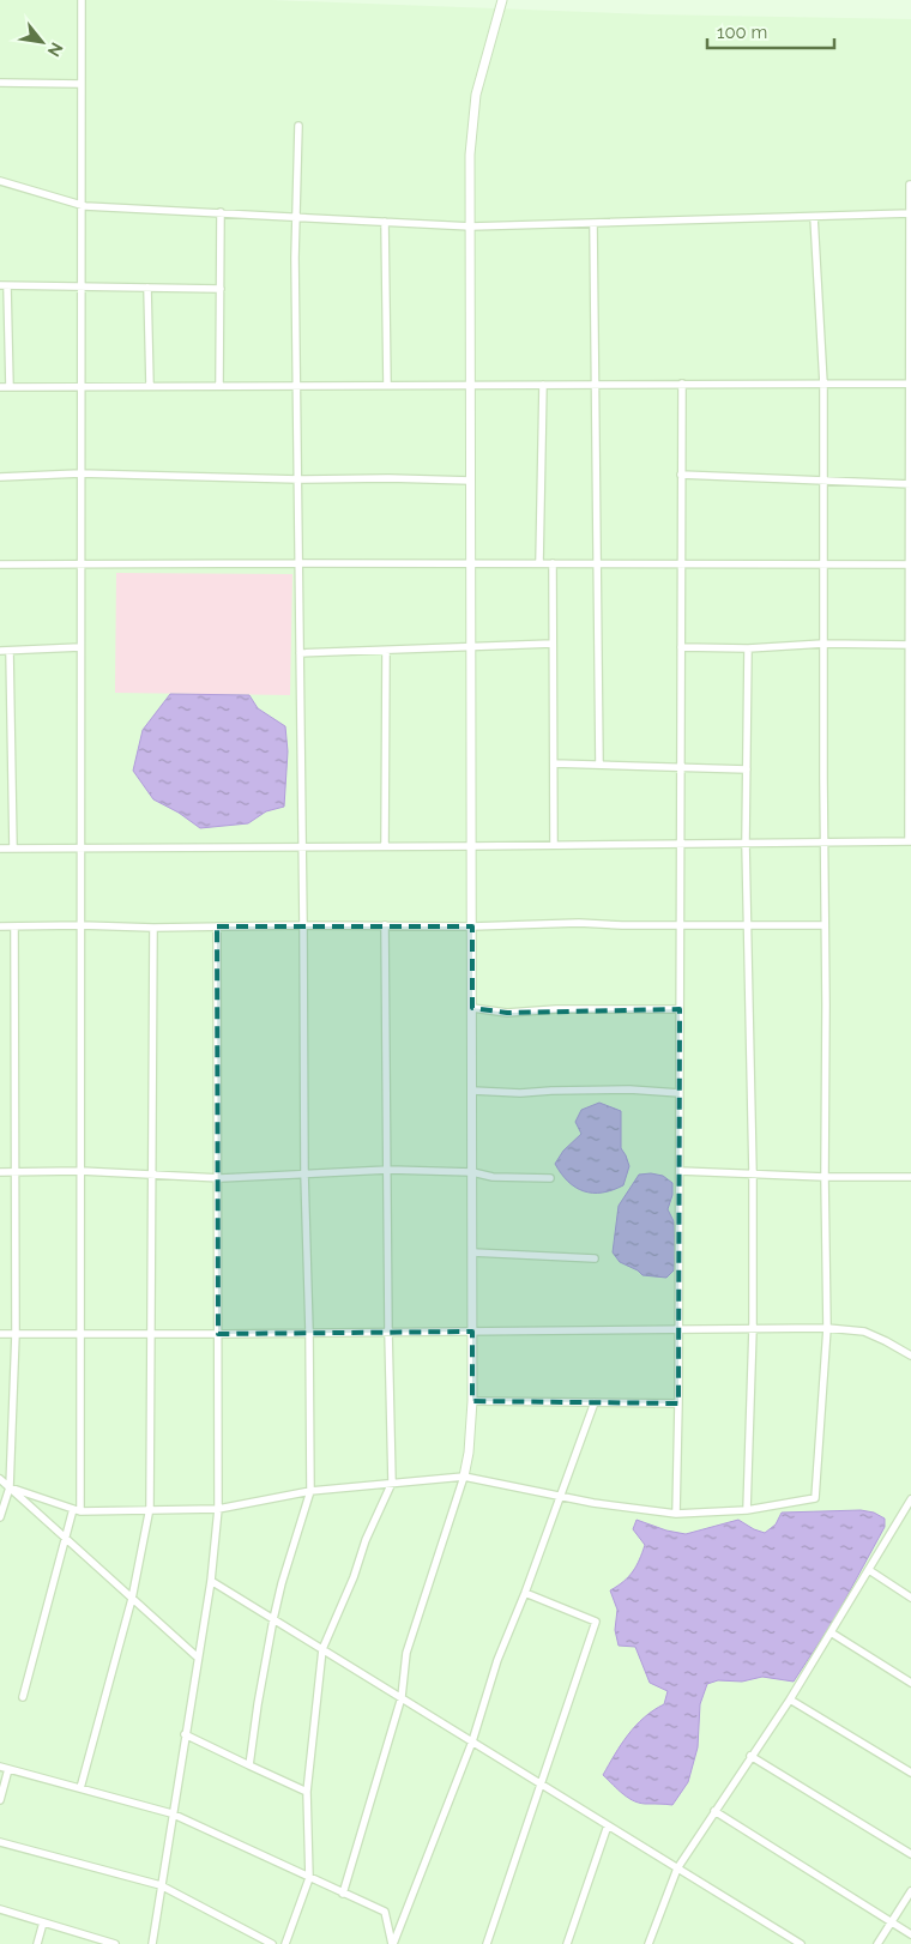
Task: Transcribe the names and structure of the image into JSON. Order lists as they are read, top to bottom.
{
  "scale_bar": "100 m",
  "north": "bottom right"
}
